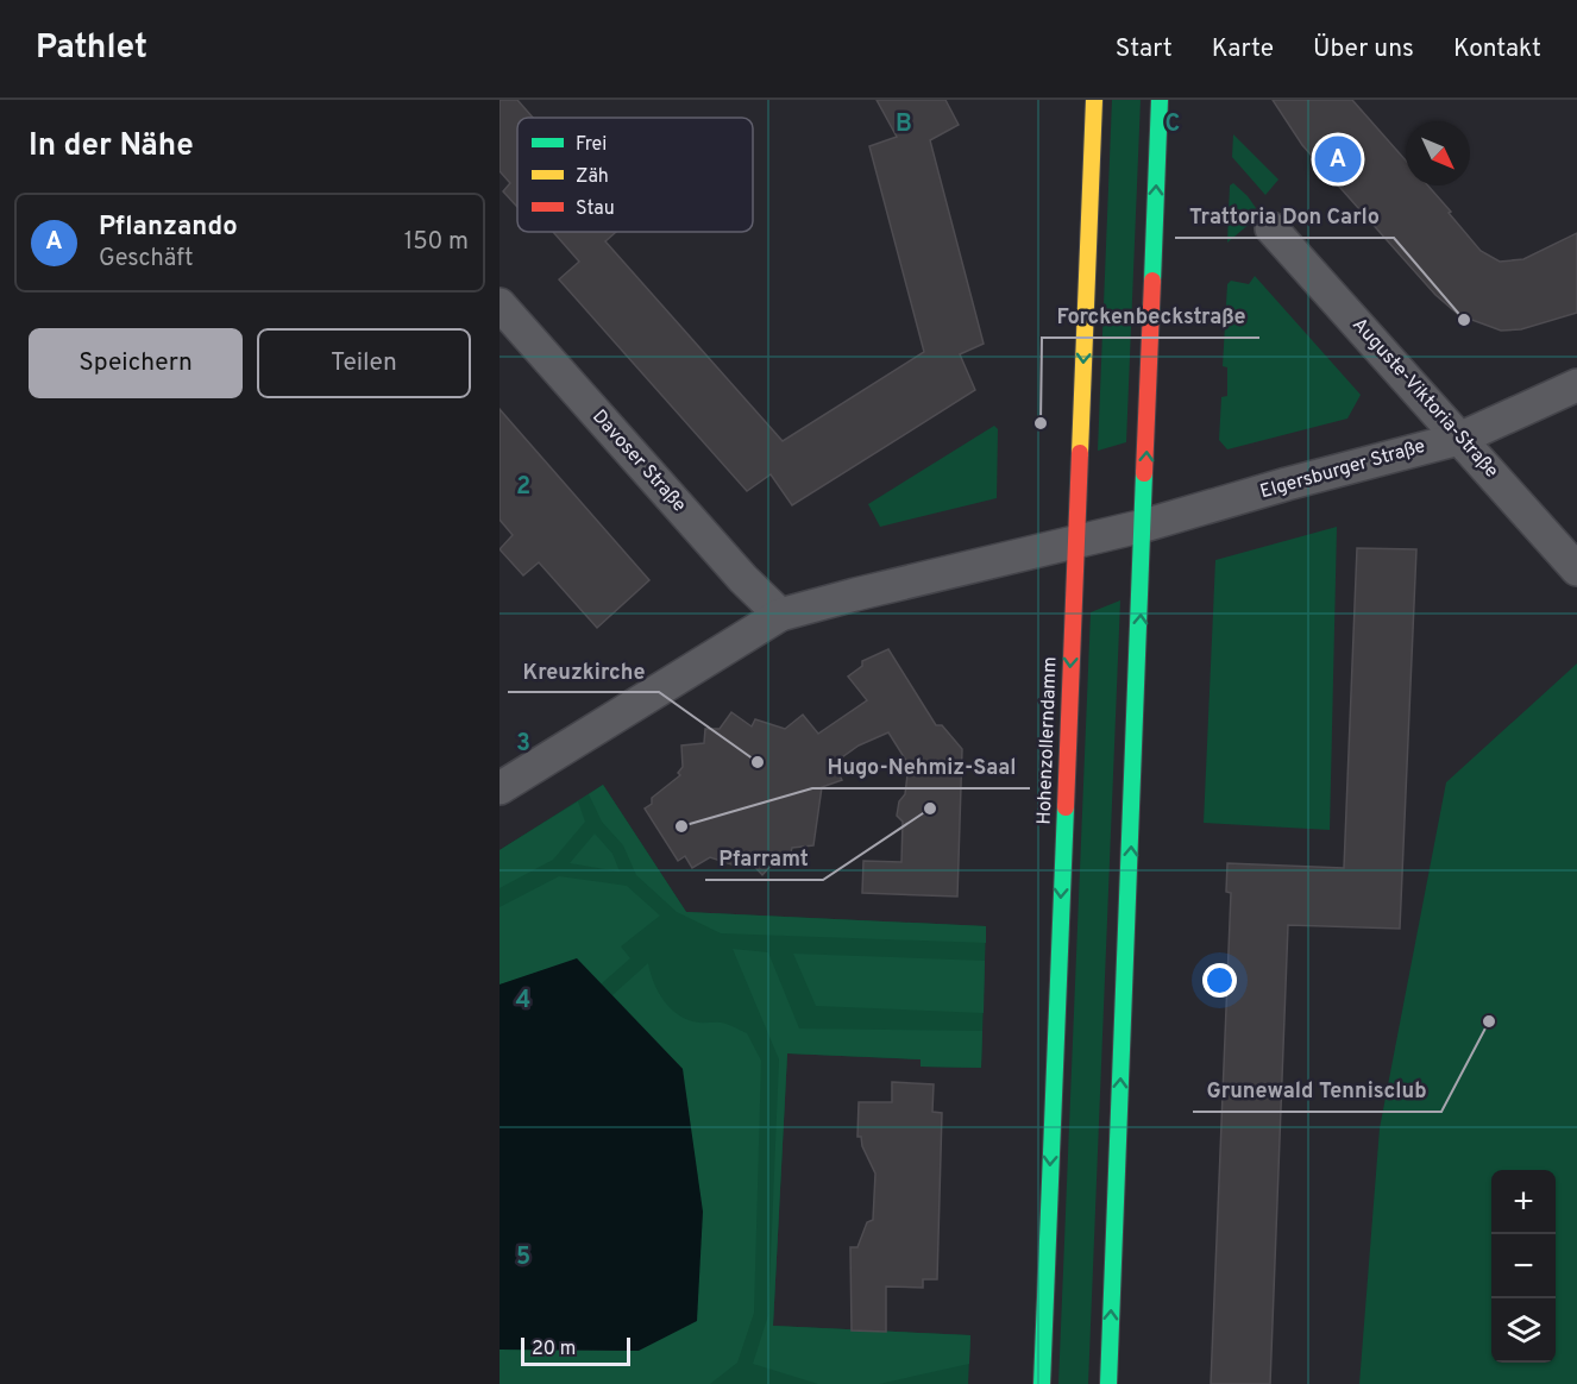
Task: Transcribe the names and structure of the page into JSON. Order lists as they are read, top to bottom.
{
  "streets": {
    "main road": ["Hohenzollerndamm"],
    "street": ["Auguste-Viktoria-Straße", "Davoser Straße", "Elgersburger Straße"]
  },
  "crossings": [
    ["Auguste-Viktoria-Straße", "Elgersburger Straße"],
    ["Davoser Straße", "Elgersburger Straße"],
    ["Elgersburger Straße", "Hohenzollerndamm"]
  ],
  "places": [
    "Trattoria Don Carlo",
    "Forckenbeckstraße",
    "Kreuzkirche",
    "Pfarramt",
    "Hugo-Nehmiz-Saal",
    "Grunewald Tennisclub"
  ],
  "legend": ["Frei", "Zäh", "Stau"],
  "scale_bar": "20 m",
  "north": "bottom right",
  "page": {
    "header": "Pathlet",
    "nav": [
      "Start",
      "Karte",
      "Über uns",
      "Kontakt"
    ],
    "heading": "In der Nähe",
    "pins": "A",
    "list": [
      {
        "mark": "A",
        "name": "Pflanzando",
        "note": "Geschäft",
        "value": "150 m"
      }
    ],
    "buttons": ["Speichern", "Teilen"],
    "map_buttons": ["+", "−"],
    "scale": "20 m"
  },
  "grid": {
    "columns": ["B", "C"],
    "rows": [
      "2",
      "3",
      "4",
      "5"
    ]
  }
}
